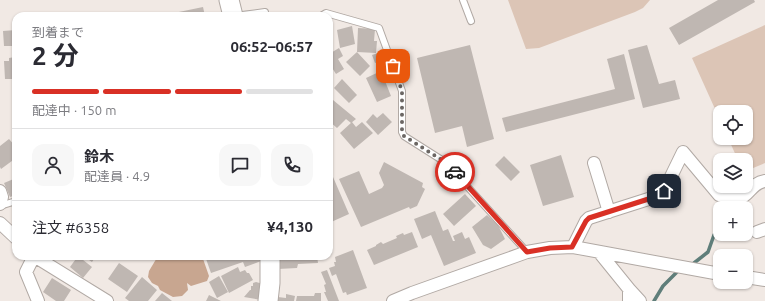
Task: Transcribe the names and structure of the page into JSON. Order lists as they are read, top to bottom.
{
  "page": {
    "heading": ["2 分", "到着まで", "06:52–06:57"],
    "panel": [
      "鈴木",
      "配達員 · 4.9",
      "注文 #6358",
      "¥4,130"
    ],
    "bar": "配達中 · 150 m",
    "map_buttons": ["+", "−"]
  }
}
